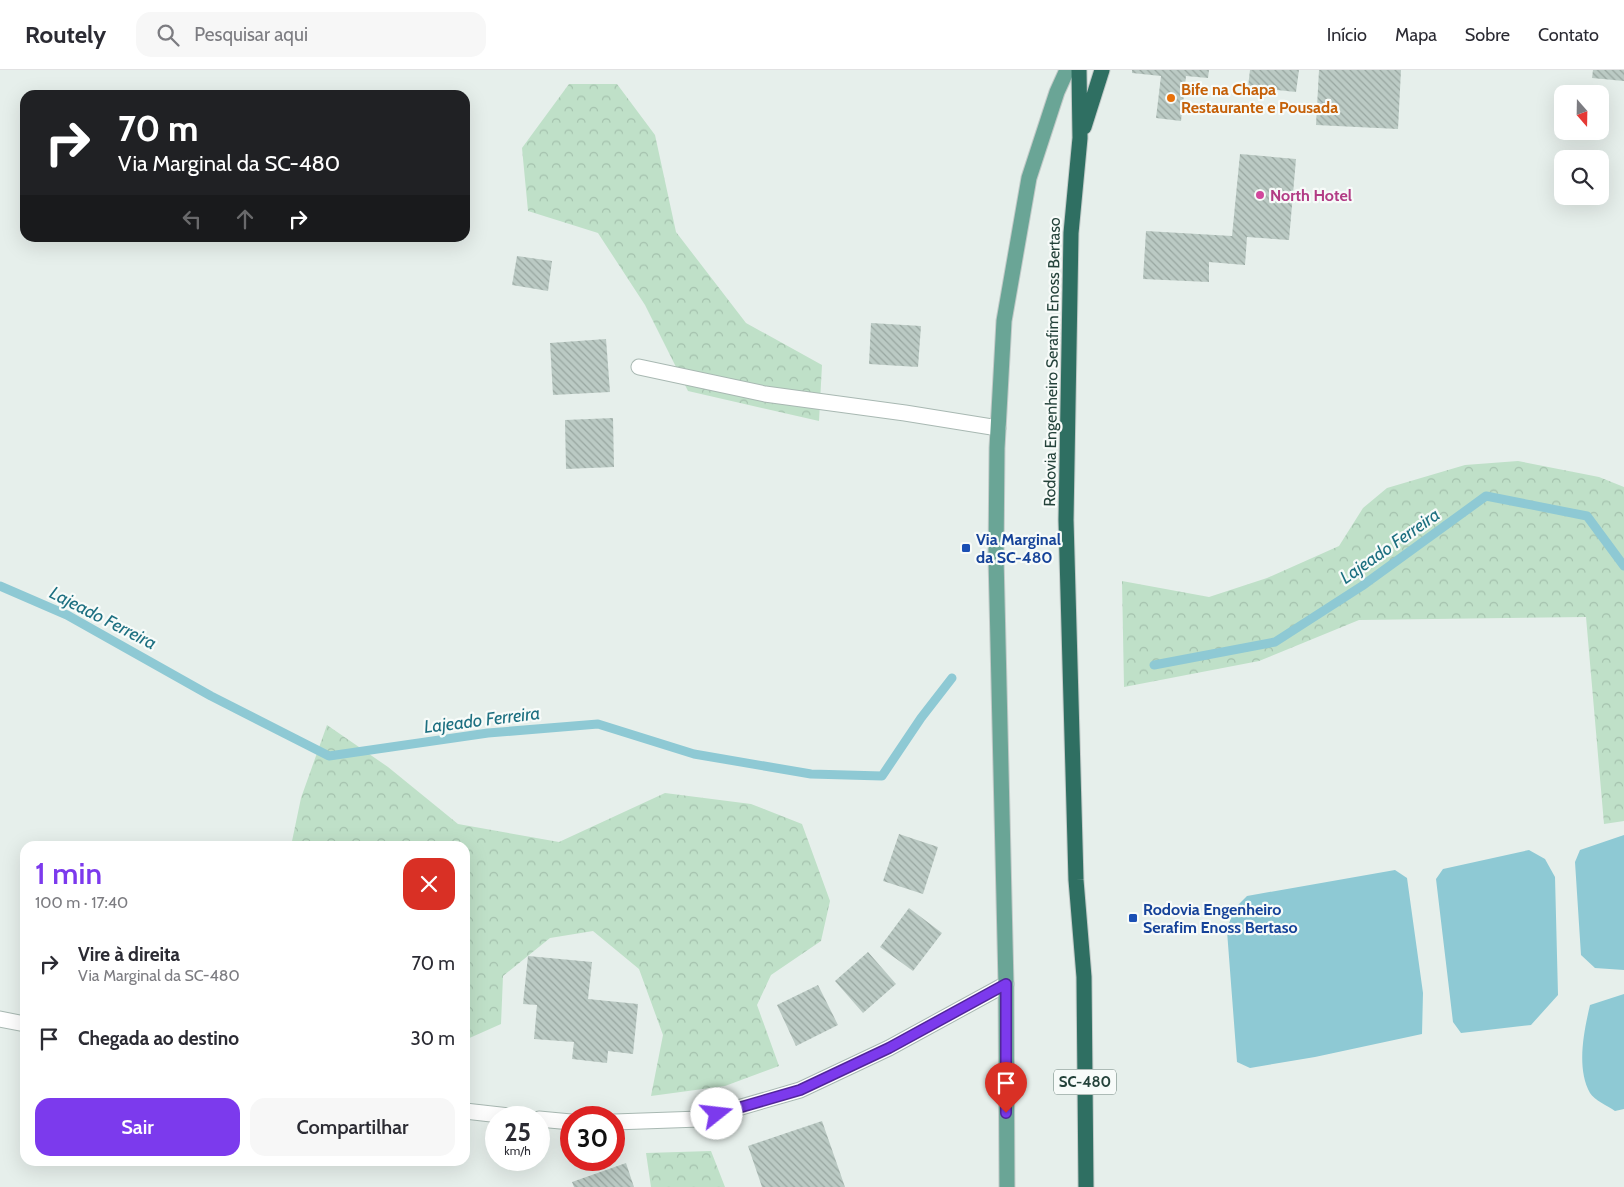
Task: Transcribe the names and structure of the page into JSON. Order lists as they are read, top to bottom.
{
  "streets": {
    "highway": ["Rodovia Engenheiro Serafim Enoss Bertaso", "SC-480"]
  },
  "water": ["Lajeado Ferreira"],
  "places": {
    "other": ["Bife na Chapa Restaurante e Pousada", "North Hotel"],
    "transit": ["Via Marginal da SC-480", "Rodovia Engenheiro Serafim Enoss Bertaso"]
  },
  "north": "bottom",
  "page": {
    "header": "Routely",
    "search": "Pesquisar aqui",
    "nav": [
      "Início",
      "Mapa",
      "Sobre",
      "Contato"
    ],
    "turn": ["70 m", "Via Marginal da SC-480"],
    "heading": ["1 min", "100 m · 17:40"],
    "list": [
      {
        "name": "Vire à direita",
        "note": "Via Marginal da SC-480",
        "value": "70 m"
      },
      {
        "name": "Chegada ao destino",
        "value": "30 m"
      }
    ],
    "buttons": ["Sair", "Compartilhar"],
    "speed": "25 km/h",
    "limit": "30"
  }
}
